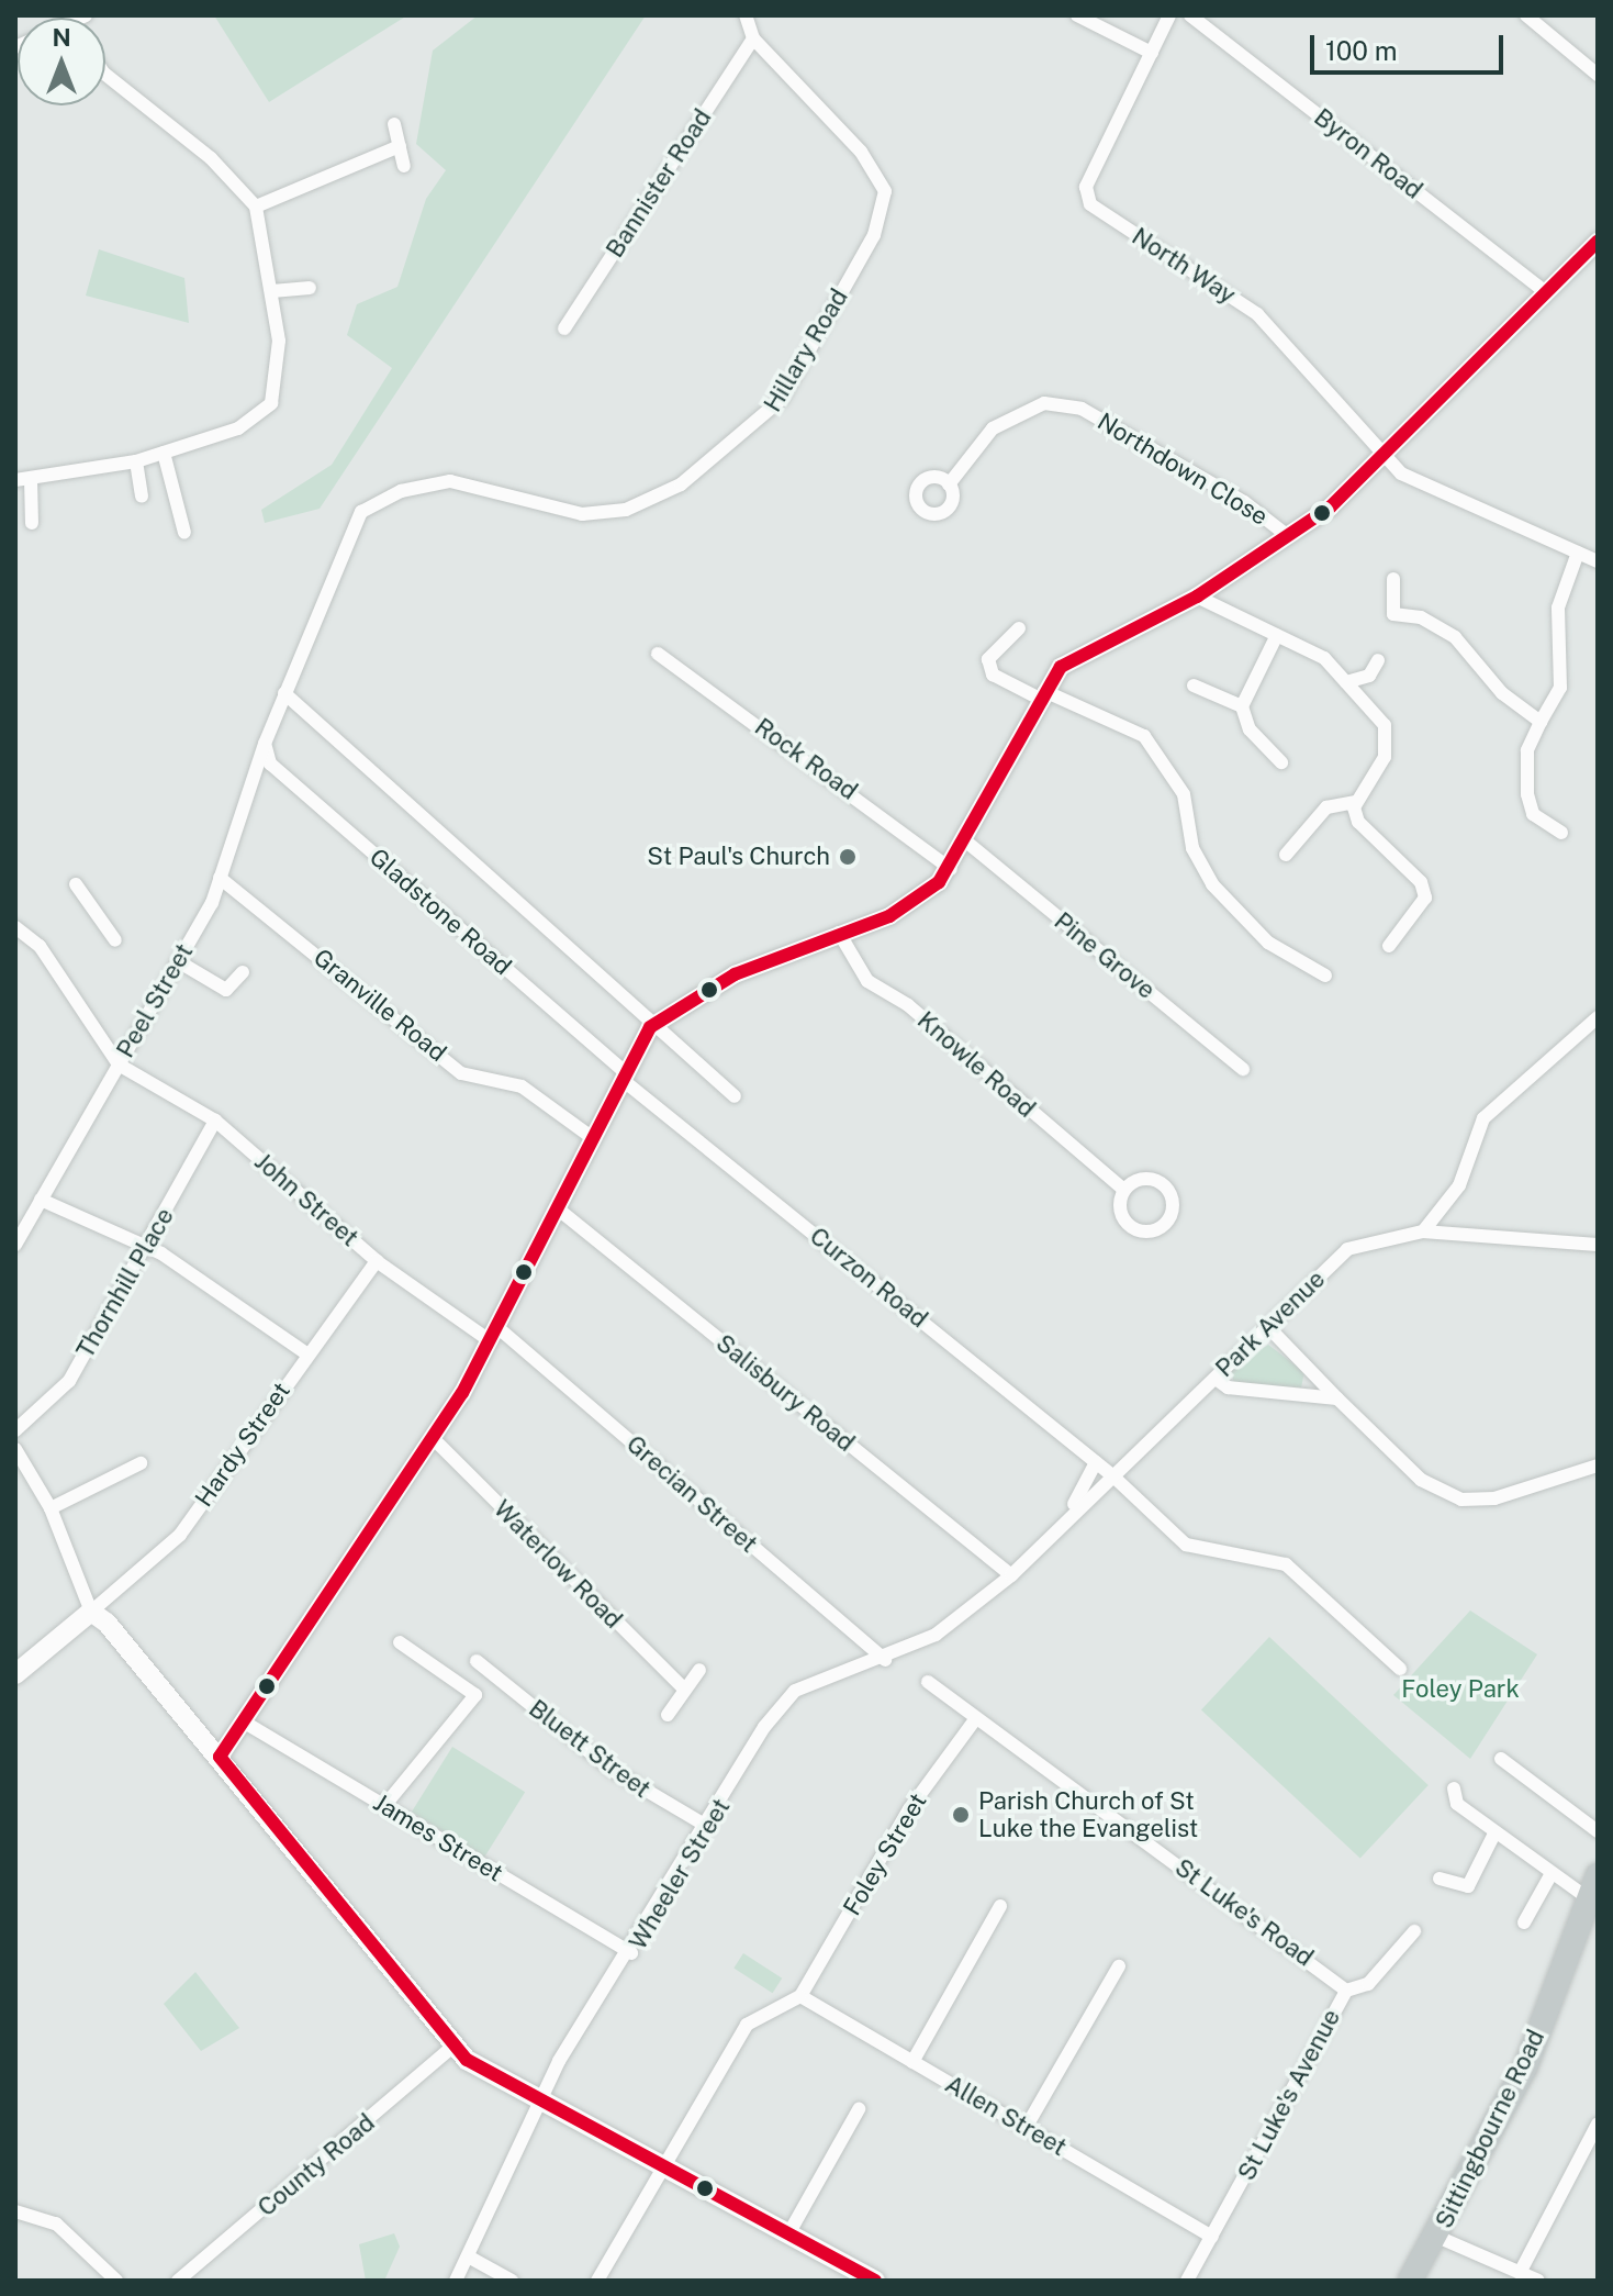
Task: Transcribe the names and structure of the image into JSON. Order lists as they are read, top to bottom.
{
  "streets": {
    "highway": ["Sittingbourne Road"],
    "street": [
      "Byron Road",
      "Bannister Road",
      "North Way",
      "Hillary Road",
      "Northdown Close",
      "Rock Road",
      "Gladstone Road",
      "Pine Grove",
      "Peel Street",
      "Granville Road",
      "Knowle Road",
      "John Street",
      "Curzon Road",
      "Thornhill Place",
      "Park Avenue",
      "Salisbury Road",
      "Hardy Street",
      "Grecian Street",
      "Waterlow Road",
      "Bluett Street",
      "James Street",
      "Foley Street",
      "Wheeler Street",
      "St Luke's Road",
      "St Luke's Avenue",
      "Allen Street",
      "County Road"
    ]
  },
  "crossings": [
    ["Bannister Road", "Hillary Road"],
    ["Hillary Road", "Gladstone Road"],
    ["Hillary Road", "Peel Street"],
    ["Gladstone Road", "Peel Street"],
    ["Gladstone Road", "Curzon Road"],
    ["Peel Street", "Granville Road"],
    ["Peel Street", "John Street"],
    ["John Street", "Thornhill Place"],
    ["John Street", "Hardy Street"],
    ["John Street", "Grecian Street"],
    ["Curzon Road", "Park Avenue"],
    ["Park Avenue", "Salisbury Road"],
    ["Park Avenue", "Wheeler Street"],
    ["Salisbury Road", "Wheeler Street"],
    ["Grecian Street", "Wheeler Street"],
    ["Bluett Street", "Wheeler Street"],
    ["James Street", "Wheeler Street"],
    ["Foley Street", "St Luke's Road"],
    ["Foley Street", "Allen Street"],
    ["St Luke's Road", "St Luke's Avenue"],
    ["St Luke's Avenue", "Allen Street"]
  ],
  "parks": ["Foley Park"],
  "places": ["St Paul's Church", "Parish Church of St Luke the Evangelist"],
  "scale_bar": "100 m",
  "north": "top"
}
